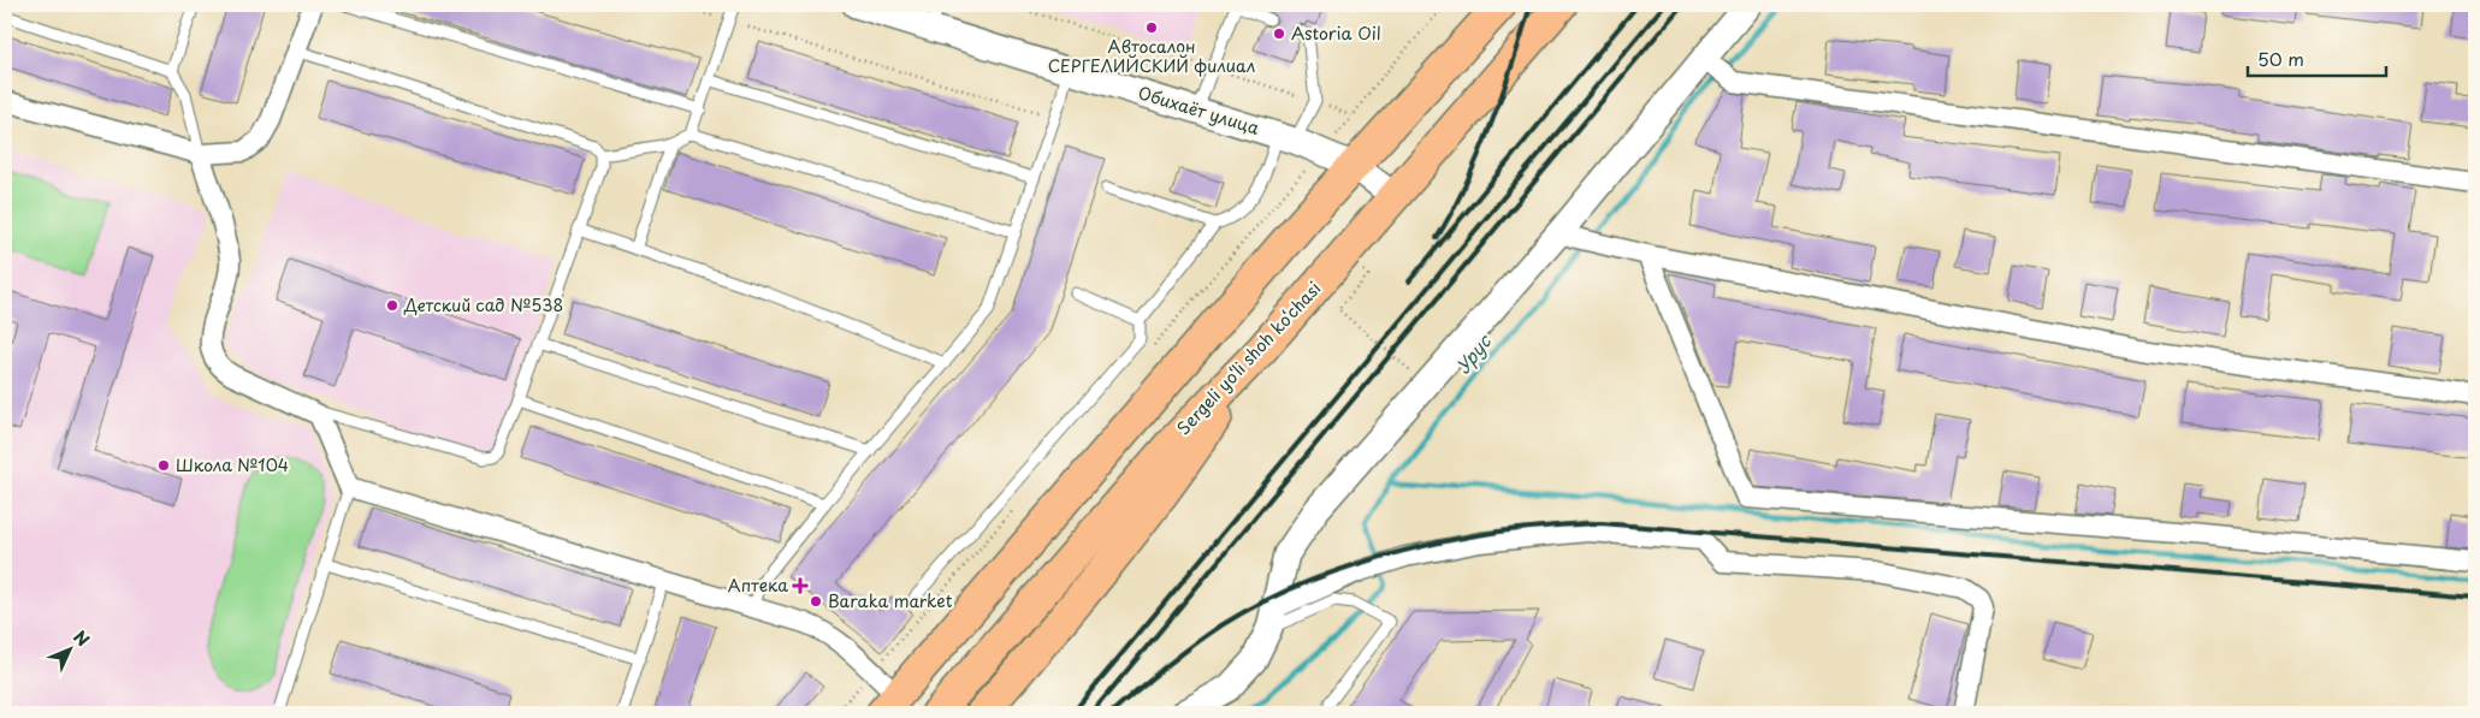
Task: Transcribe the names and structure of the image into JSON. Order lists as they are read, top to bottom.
{
  "streets": {
    "main road": ["Sergeli yo‘li shoh ko‘chasi"],
    "street": ["Обихаёт улица"]
  },
  "crossings": [
    ["Обихаёт улица", "Sergeli yo‘li shoh ko‘chasi"]
  ],
  "water": ["Урус"],
  "places": {
    "other": [
      "Автосалон СЕРГЕЛИЙСКИЙ филиал",
      "Astoria Oil",
      "Детский сад №538",
      "Школа №104",
      "Baraka market"
    ],
    "health": ["Аптека"]
  },
  "scale_bar": "50 m",
  "north": "top right"
}
